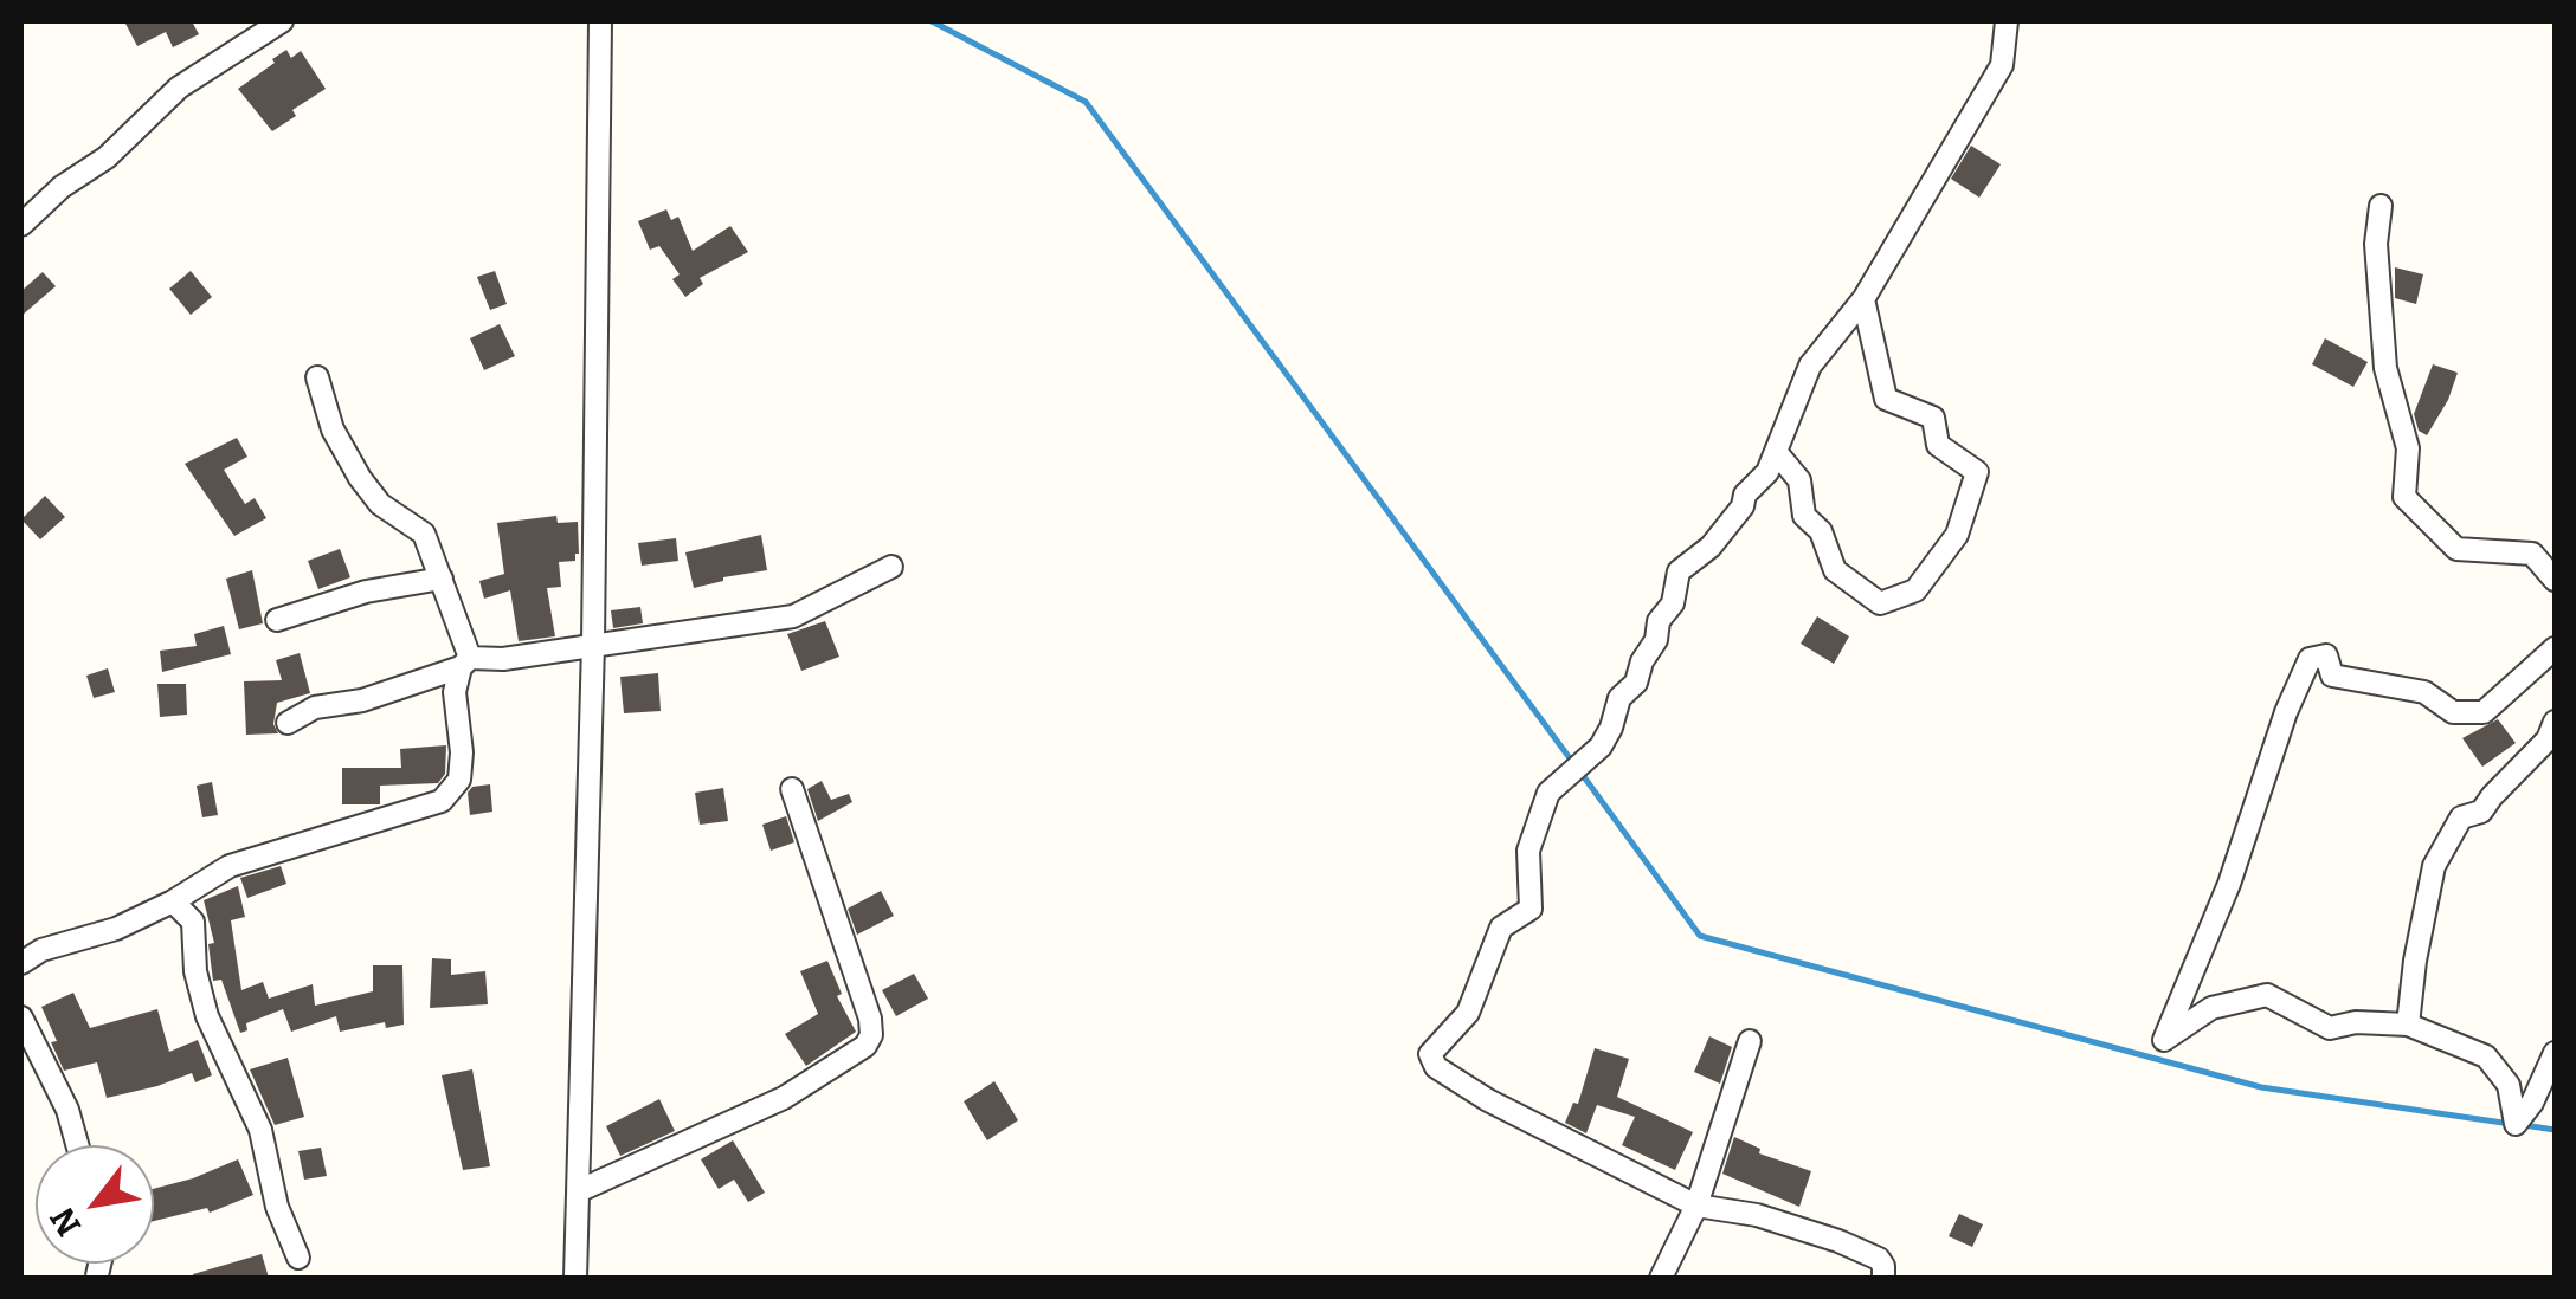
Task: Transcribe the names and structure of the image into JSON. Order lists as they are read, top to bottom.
{
  "north": "bottom left"
}
